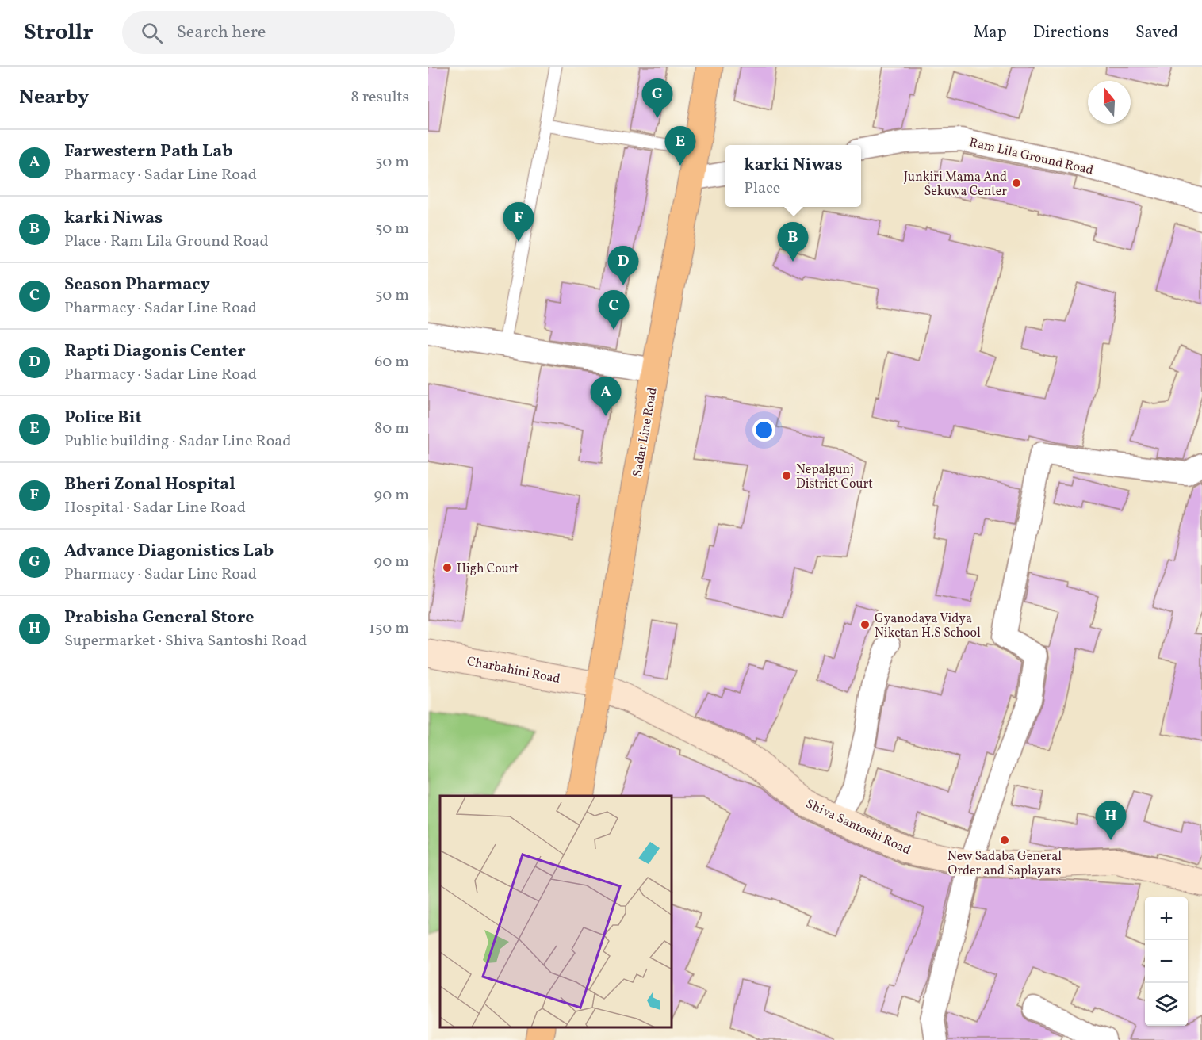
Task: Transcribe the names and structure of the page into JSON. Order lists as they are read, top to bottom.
{
  "streets": {
    "main road": ["Sadar Line Road", "Charbahini Road", "Shiva Santoshi Road"],
    "street": ["Ram Lila Ground Road"]
  },
  "crossings": [
    ["Sadar Line Road", "Charbahini Road"],
    ["Sadar Line Road", "Shiva Santoshi Road"],
    ["Charbahini Road", "Shiva Santoshi Road"]
  ],
  "places": [
    "Junkiri Mama And Sekuwa Center",
    "Nepalgunj District Court",
    "High Court",
    "Gyanodaya Vidya Niketan H.S School",
    "New Sadaba General Order and Saplayars"
  ],
  "north": "top",
  "page": {
    "header": "Strollr",
    "search": "Search here",
    "nav": ["Map", "Directions", "Saved"],
    "heading": ["Nearby", "8 results"],
    "pins": [
      "G",
      "E",
      "F",
      "B",
      "D",
      "C",
      "A",
      "H"
    ],
    "list": [
      {
        "mark": "A",
        "name": "Farwestern Path Lab",
        "note": "Pharmacy · Sadar Line Road",
        "value": "50 m"
      },
      {
        "mark": "B",
        "name": "karki Niwas",
        "note": "Place · Ram Lila Ground Road",
        "value": "50 m"
      },
      {
        "mark": "C",
        "name": "Season Pharmacy",
        "note": "Pharmacy · Sadar Line Road",
        "value": "50 m"
      },
      {
        "mark": "D",
        "name": "Rapti Diagonis Center",
        "note": "Pharmacy · Sadar Line Road",
        "value": "60 m"
      },
      {
        "mark": "E",
        "name": "Police Bit",
        "note": "Public building · Sadar Line Road",
        "value": "80 m"
      },
      {
        "mark": "F",
        "name": "Bheri Zonal Hospital",
        "note": "Hospital · Sadar Line Road",
        "value": "90 m"
      },
      {
        "mark": "G",
        "name": "Advance Diagonistics Lab",
        "note": "Pharmacy · Sadar Line Road",
        "value": "90 m"
      },
      {
        "mark": "H",
        "name": "Prabisha General Store",
        "note": "Supermarket · Shiva Santoshi Road",
        "value": "150 m"
      }
    ],
    "popup": ["karki Niwas", "Place"],
    "map_buttons": ["+", "−"]
  }
}
